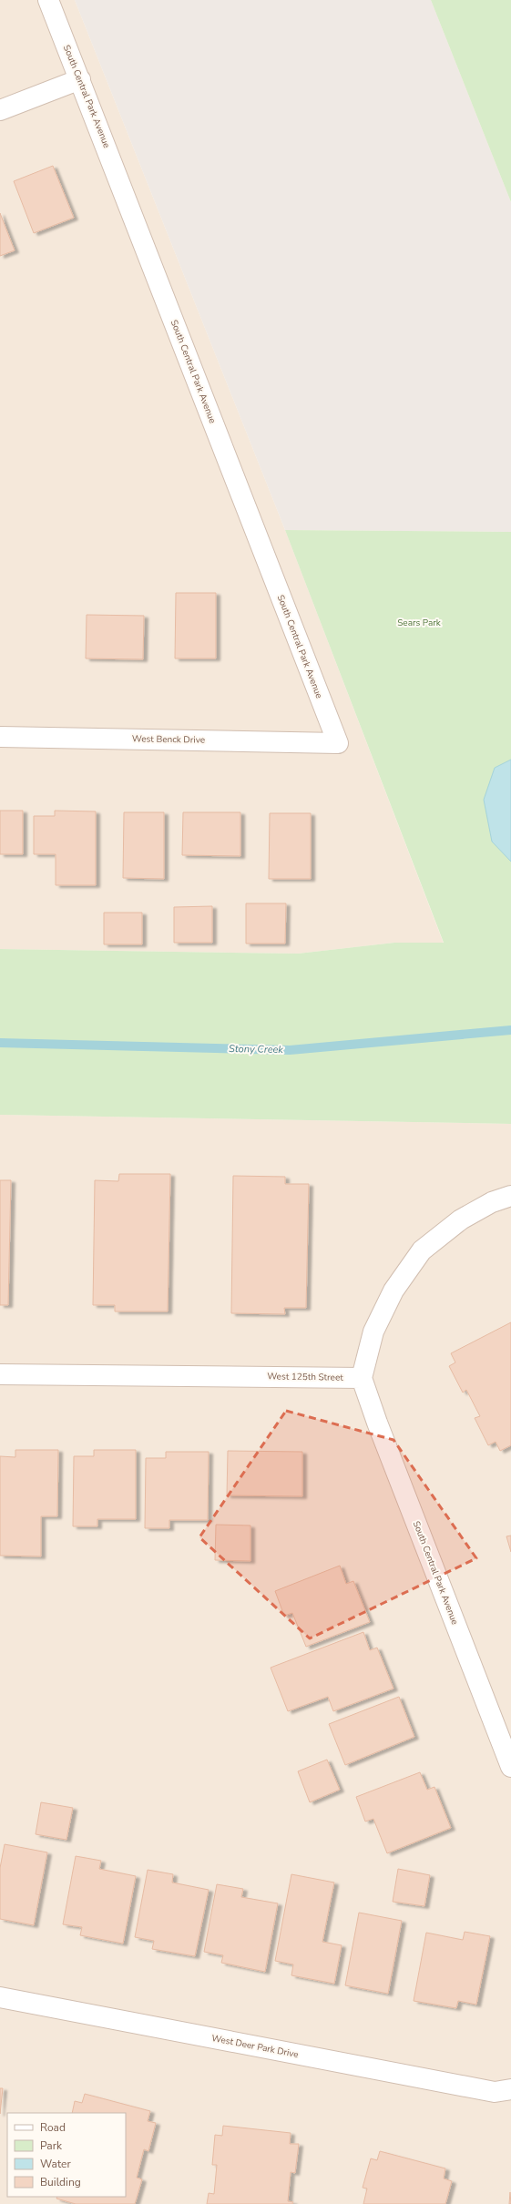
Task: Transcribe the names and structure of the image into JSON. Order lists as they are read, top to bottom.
{
  "streets": {
    "street": [
      "South Central Park Avenue",
      "West Benck Drive",
      "West 125th Street",
      "West Deer Park Drive"
    ]
  },
  "crossings": [
    ["South Central Park Avenue", "West Benck Drive"],
    ["South Central Park Avenue", "West 125th Street"]
  ],
  "water": ["Stony Creek"],
  "parks": ["Sears Park"],
  "legend": [
    "Road",
    "Park",
    "Water",
    "Building"
  ]
}
